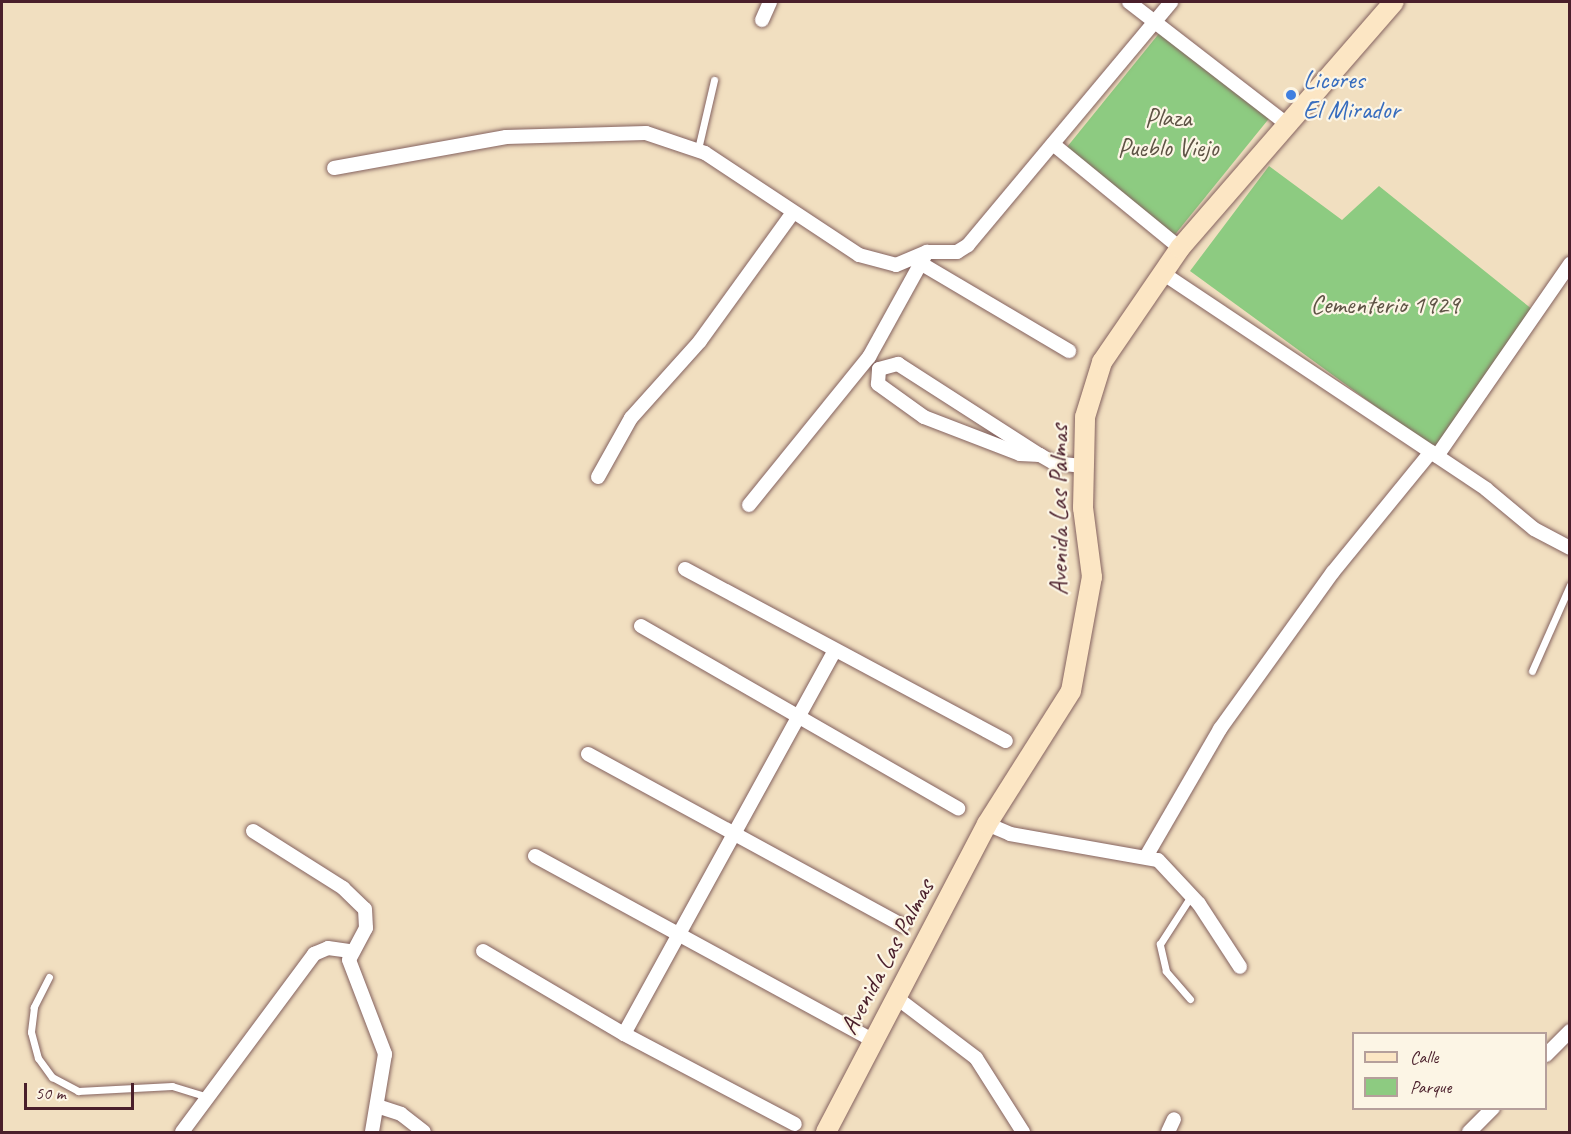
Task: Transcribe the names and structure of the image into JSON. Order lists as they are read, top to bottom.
{
  "streets": {
    "street": ["Avenida Las Palmas"]
  },
  "parks": ["Plaza Pueblo Viejo", "Cementerio 1929"],
  "places": ["Licores El Mirador"],
  "legend": ["Calle", "Parque"],
  "scale_bar": "50 m"
}
